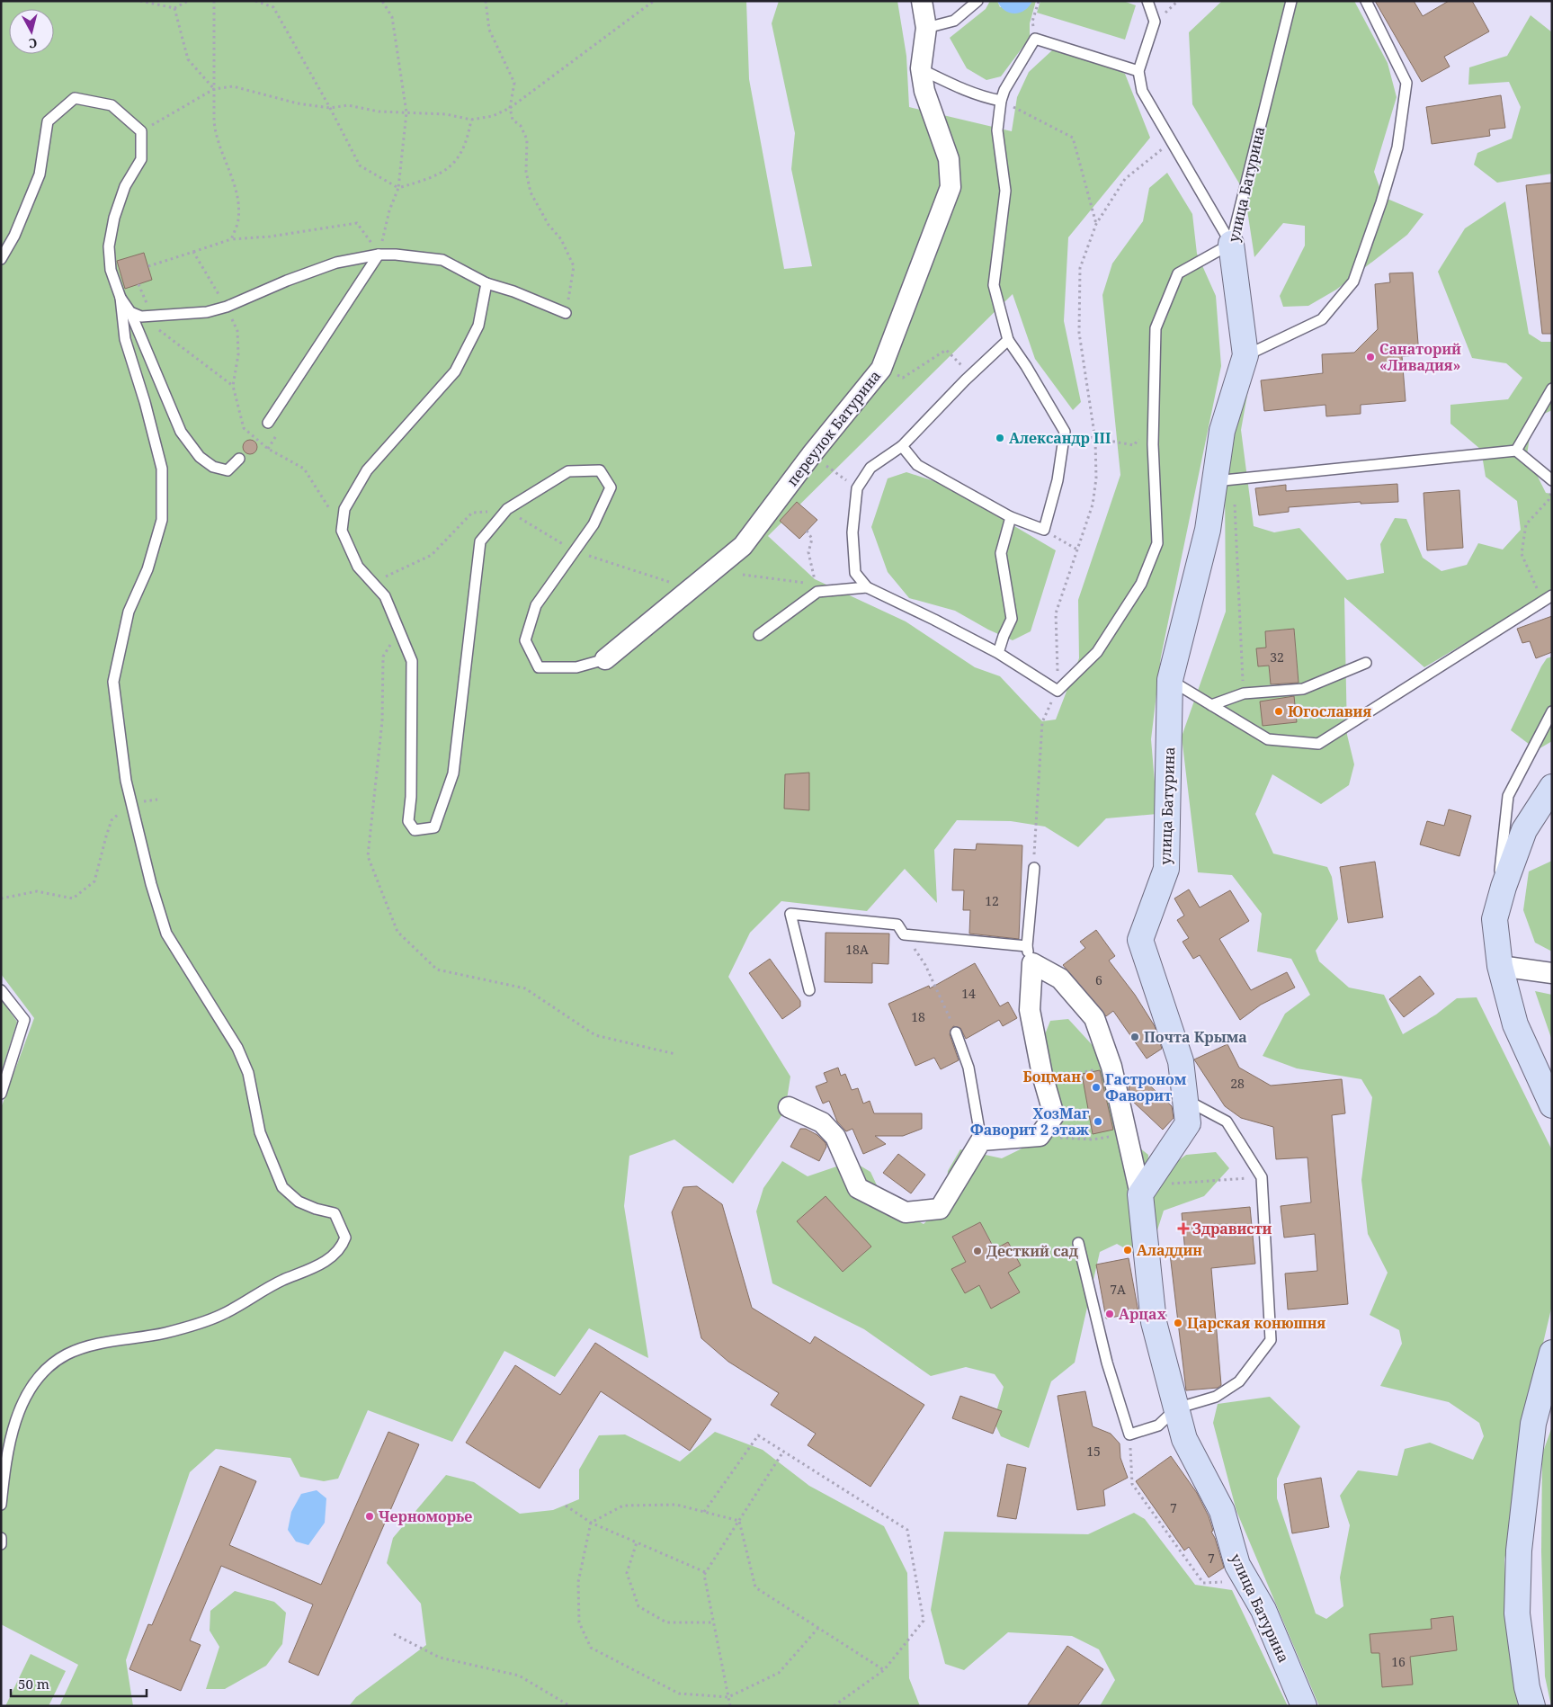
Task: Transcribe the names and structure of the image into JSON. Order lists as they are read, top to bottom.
{
  "streets": {
    "street": ["улица Батурина", "переулок Батурина"]
  },
  "places": {
    "other": [
      "Санаторий «Ливадия»",
      "Александр III",
      "Югославия",
      "Почта Крыма",
      "Боцман",
      "Гастроном Фаворит",
      "ХозМаг Фаворит 2 этаж",
      "Аладдин",
      "Десткий сад",
      "Арцах",
      "Царская конюшня",
      "Черноморье"
    ],
    "health": ["Здрависти"]
  },
  "house_numbers": [
    "32",
    "12",
    "18А",
    "6",
    "14",
    "18",
    "28",
    "7А",
    "15",
    "7",
    "7",
    "16"
  ],
  "scale_bar": "50 m",
  "north": "bottom"
}
